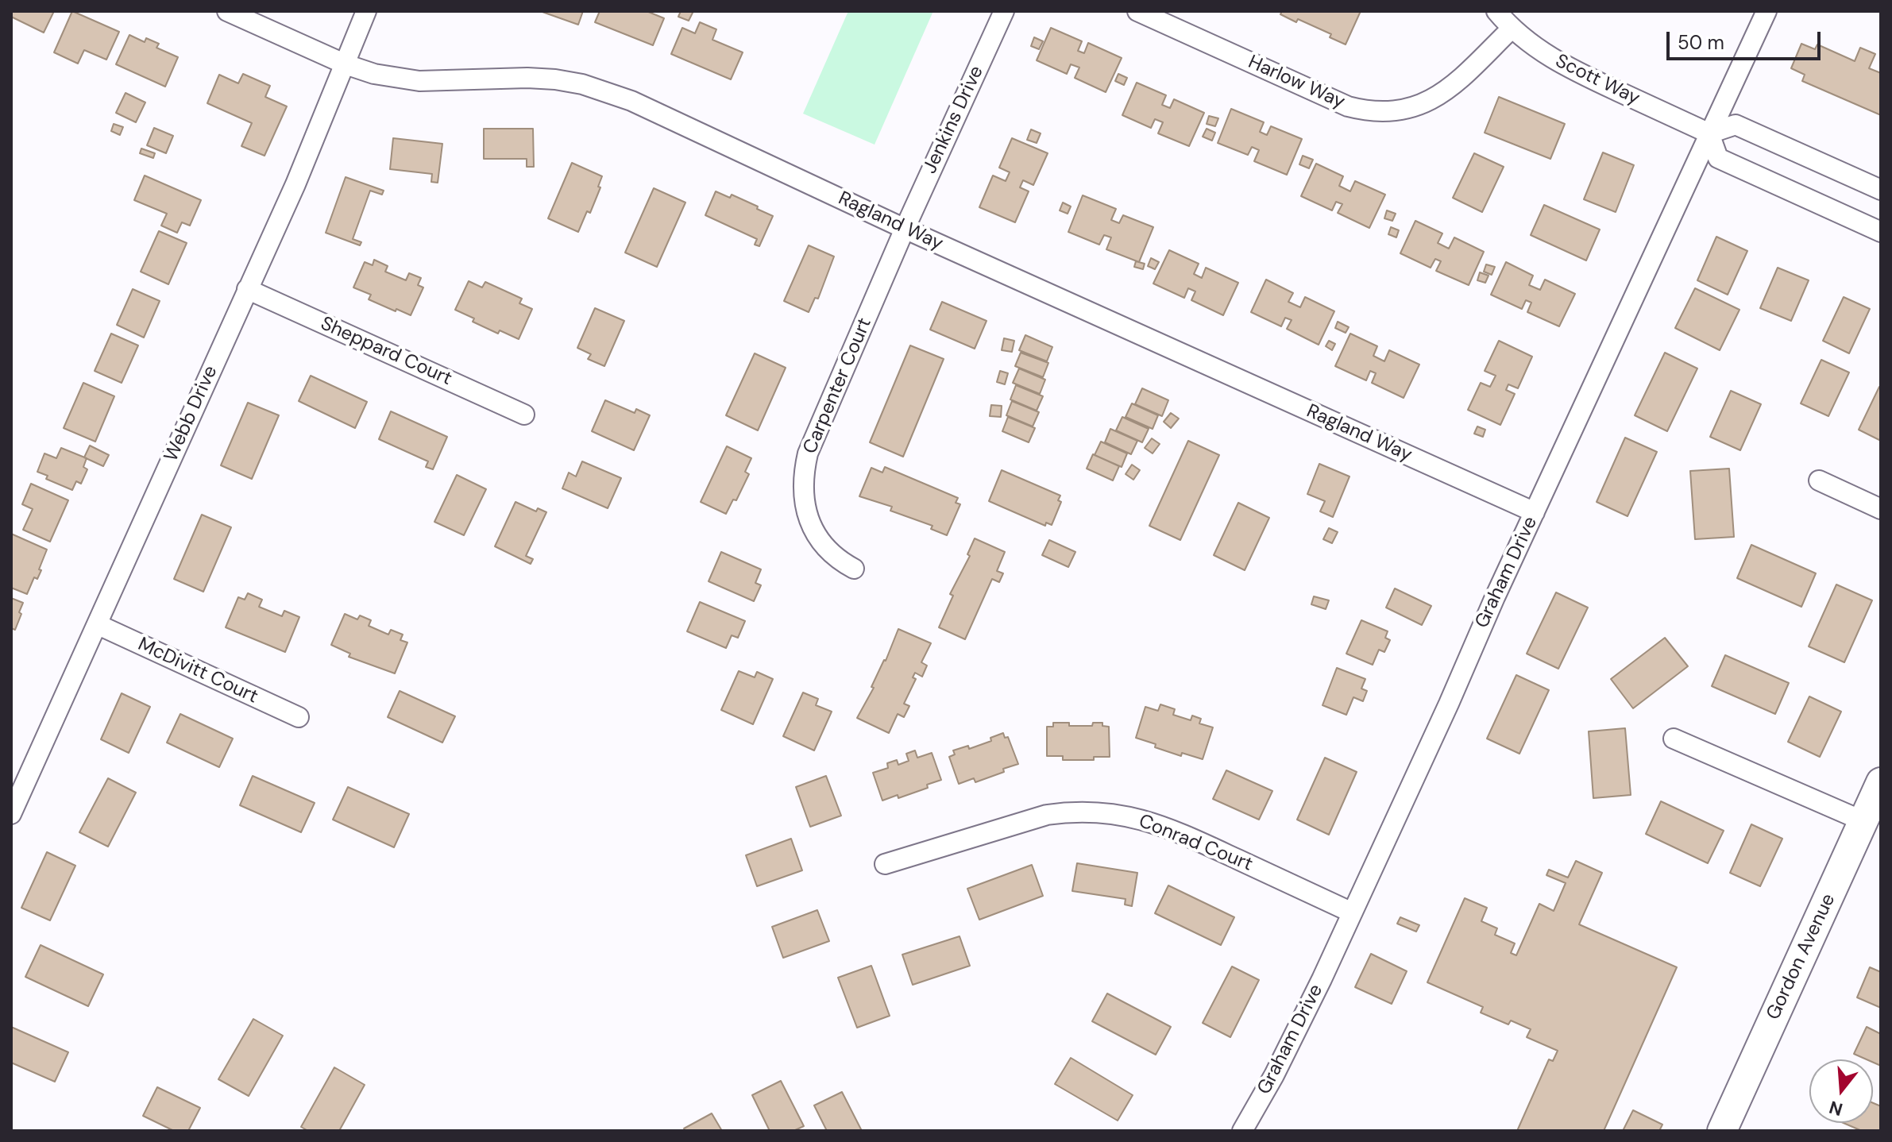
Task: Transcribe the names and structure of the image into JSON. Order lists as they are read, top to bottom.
{
  "streets": {
    "main road": ["Gordon Avenue"],
    "street": [
      "Scott Way",
      "Harlow Way",
      "Jenkins Drive",
      "Ragland Way",
      "Sheppard Court",
      "Carpenter Court",
      "Webb Drive",
      "Graham Drive",
      "McDivitt Court",
      "Conrad Court"
    ]
  },
  "crossings": [
    ["Scott Way", "Harlow Way"],
    ["Scott Way", "Graham Drive"],
    ["Jenkins Drive", "Ragland Way"],
    ["Jenkins Drive", "Carpenter Court"],
    ["Ragland Way", "Carpenter Court"],
    ["Ragland Way", "Webb Drive"],
    ["Ragland Way", "Graham Drive"],
    ["Sheppard Court", "Webb Drive"],
    ["Webb Drive", "McDivitt Court"],
    ["Graham Drive", "Conrad Court"]
  ],
  "scale_bar": "50 m",
  "north": "bottom"
}
